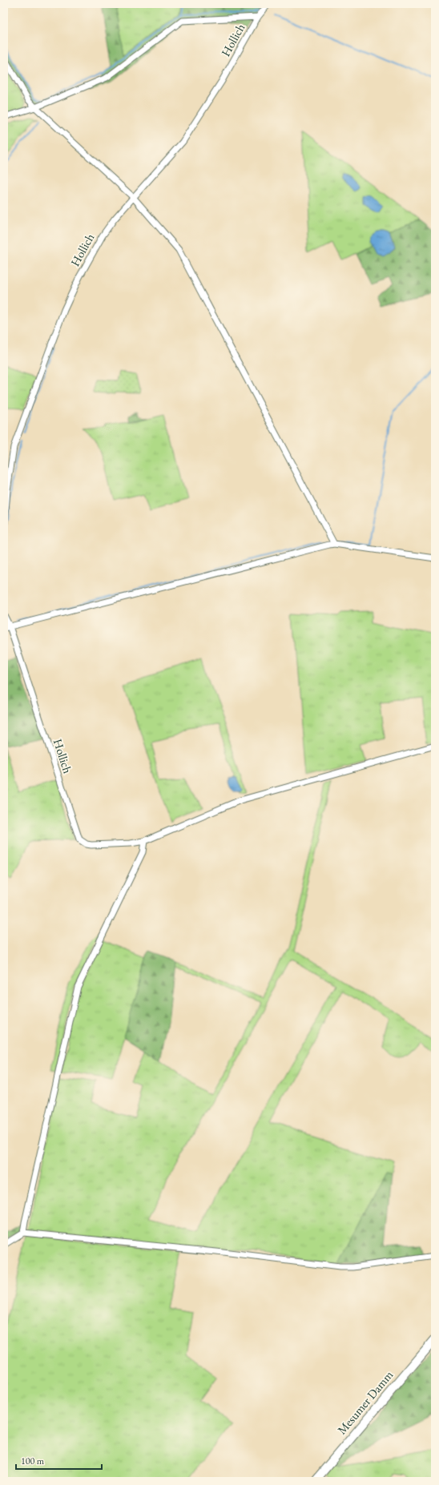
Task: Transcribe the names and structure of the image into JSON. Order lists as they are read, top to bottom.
{
  "streets": {
    "main road": ["Mesumer Damm"],
    "street": ["Hollich"]
  },
  "scale_bar": "100 m"
}
